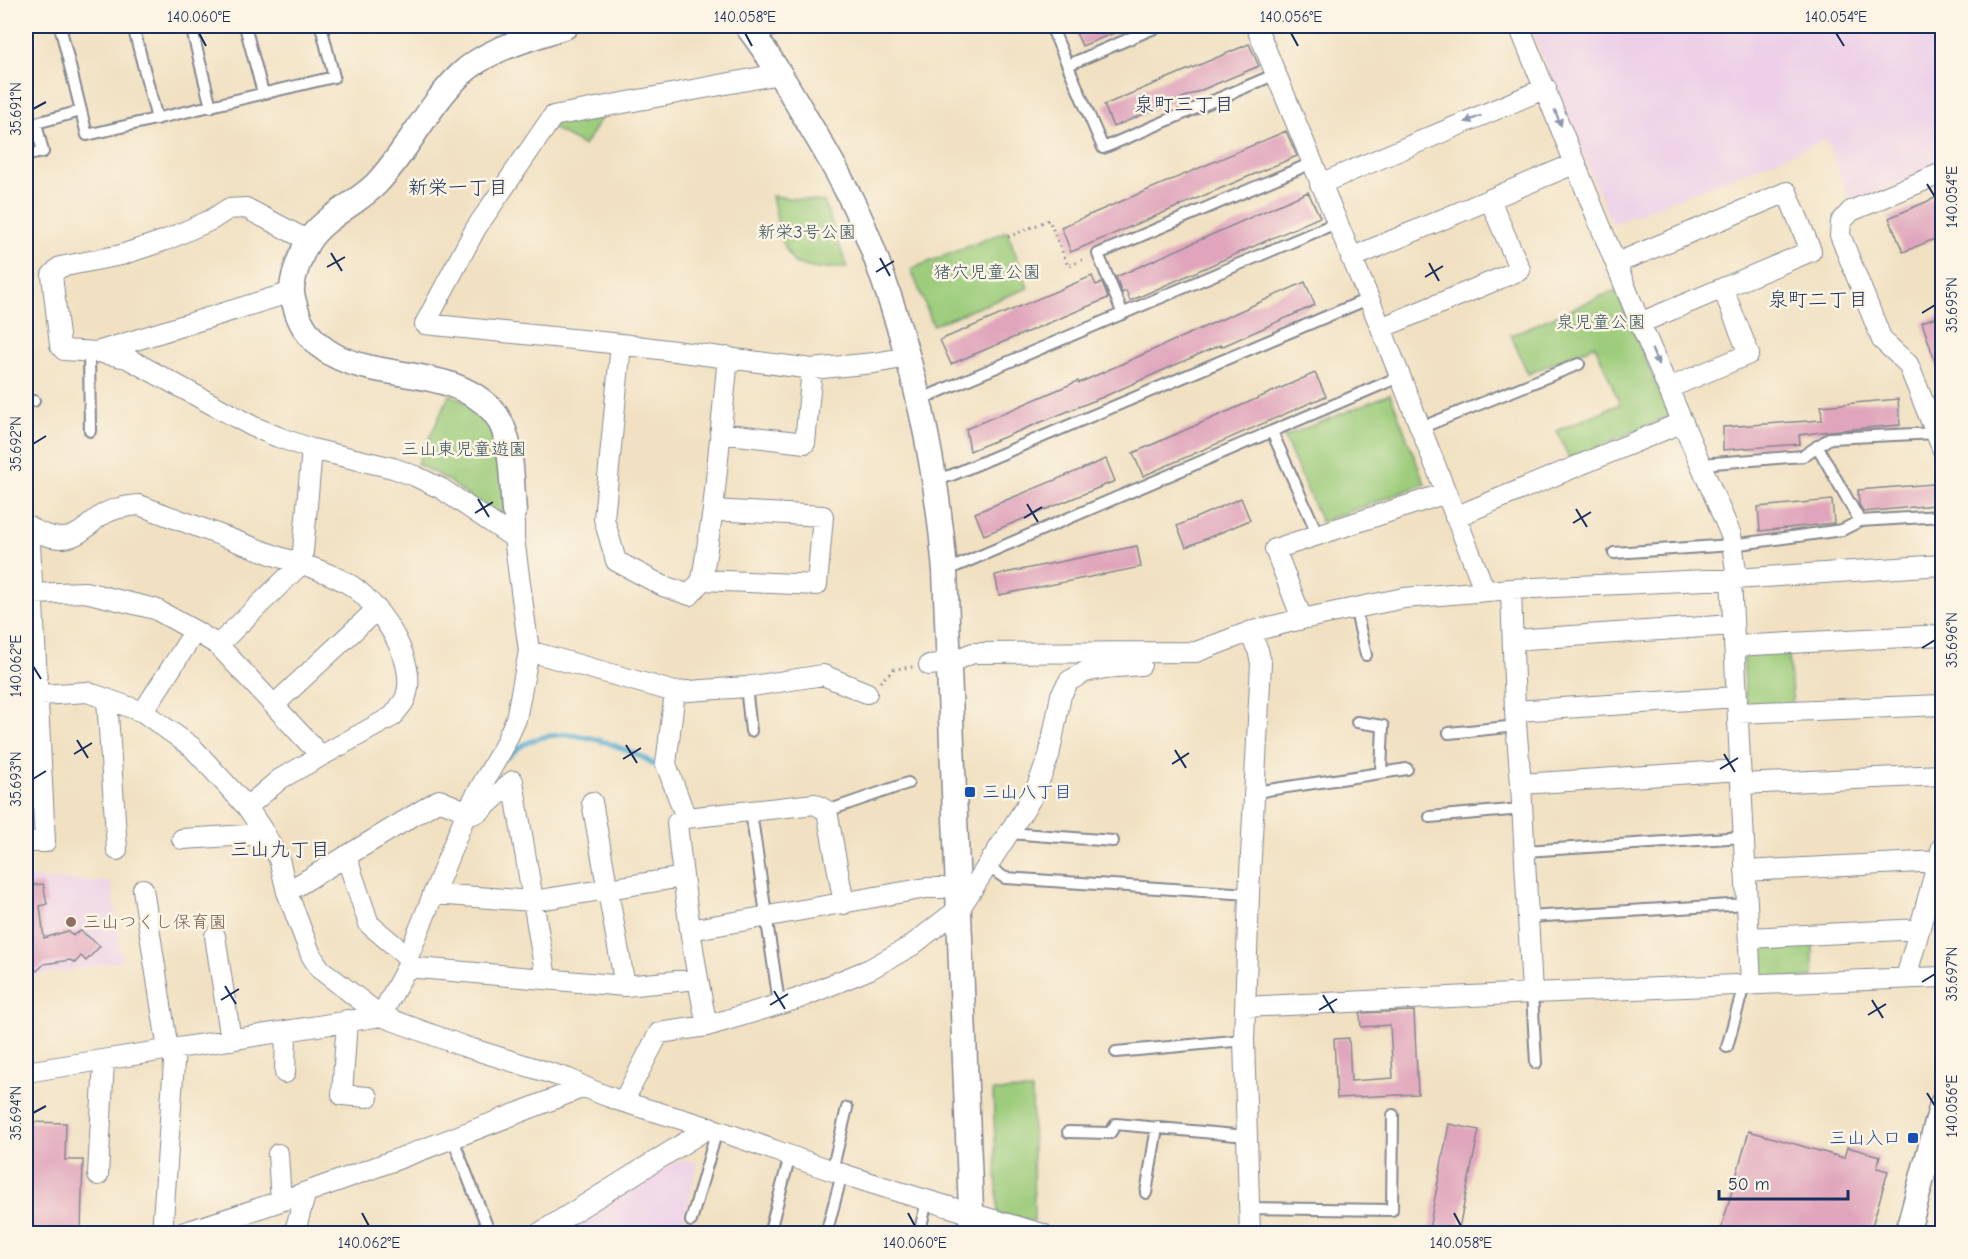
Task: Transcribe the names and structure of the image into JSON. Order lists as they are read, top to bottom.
{
  "districts": [
    "泉町三丁目",
    "新栄一丁目",
    "泉町二丁目",
    "三山九丁目"
  ],
  "parks": [
    "新栄3号公園",
    "猪穴児童公園",
    "泉児童公園",
    "三山東児童遊園"
  ],
  "places": {
    "transit": ["三山八丁目", "三山入口"],
    "other": ["三山つくし保育園"]
  },
  "scale_bar": "50 m",
  "coordinates": [
    "140.060°E",
    "140.058°E",
    "140.056°E",
    "140.054°E",
    "35.691°N",
    "35.695°N",
    "35.692°N",
    "35.696°N",
    "140.062°E",
    "35.693°N",
    "35.697°N",
    "35.694°N"
  ]
}
